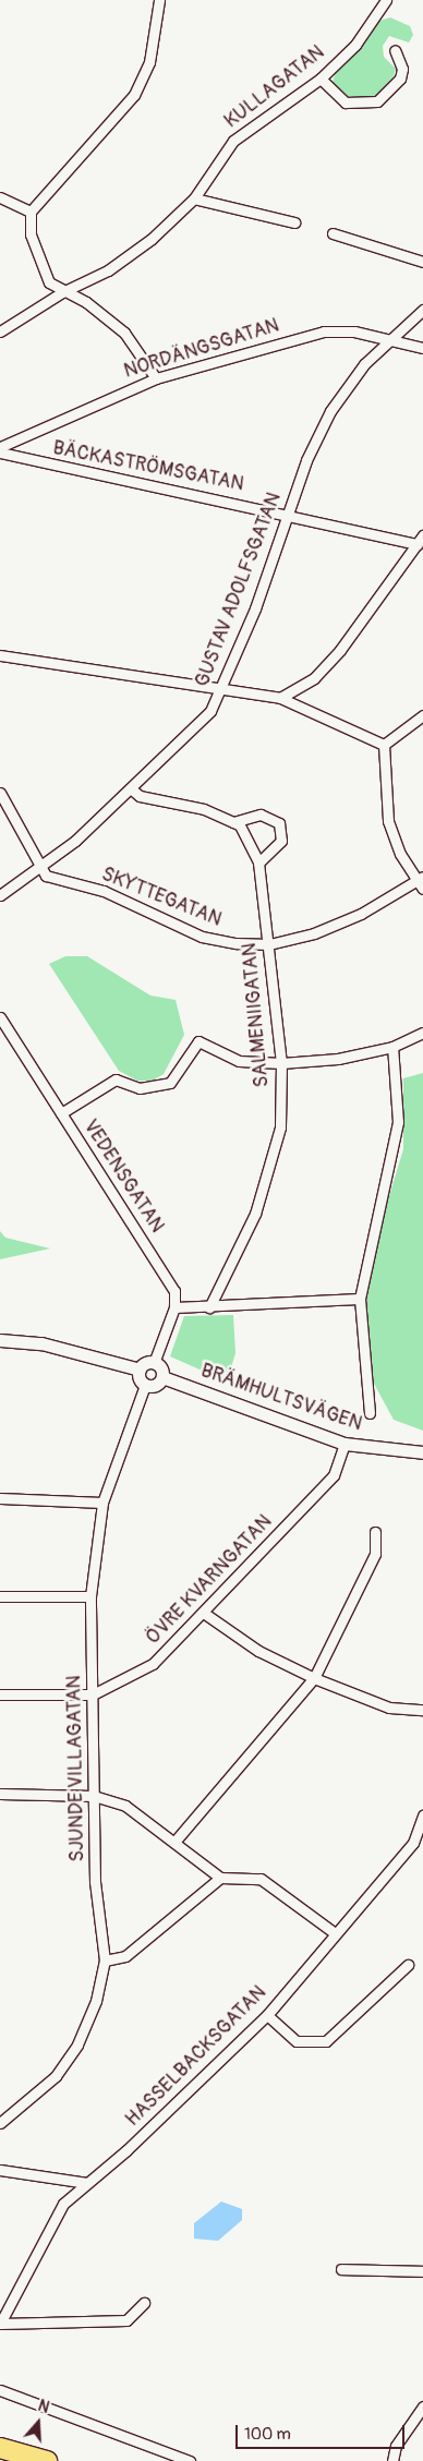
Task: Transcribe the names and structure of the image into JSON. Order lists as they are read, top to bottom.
{
  "streets": {
    "street": [
      "KULLAGATAN",
      "NORDÄNGSGATAN",
      "BÄCKASTRÖMSGATAN",
      "GUSTAV ADOLFSGATAN",
      "SKYTTEGATAN",
      "SALMENIIGATAN",
      "VEDENSGATAN",
      "BRÄMHULTSVÄGEN",
      "ÖVRE KVARNGATAN",
      "SJUNDE VILLAGATAN",
      "HASSELBACKSGATAN"
    ]
  },
  "crossings": [
    ["NORDÄNGSGATAN", "GUSTAV ADOLFSGATAN"],
    ["BÄCKASTRÖMSGATAN", "GUSTAV ADOLFSGATAN"],
    ["GUSTAV ADOLFSGATAN", "SKYTTEGATAN"],
    ["GUSTAV ADOLFSGATAN", "SALMENIIGATAN"],
    ["SKYTTEGATAN", "SALMENIIGATAN"],
    ["BRÄMHULTSVÄGEN", "ÖVRE KVARNGATAN"],
    ["ÖVRE KVARNGATAN", "SJUNDE VILLAGATAN"]
  ],
  "scale_bar": "100 m",
  "north": "top"
}
